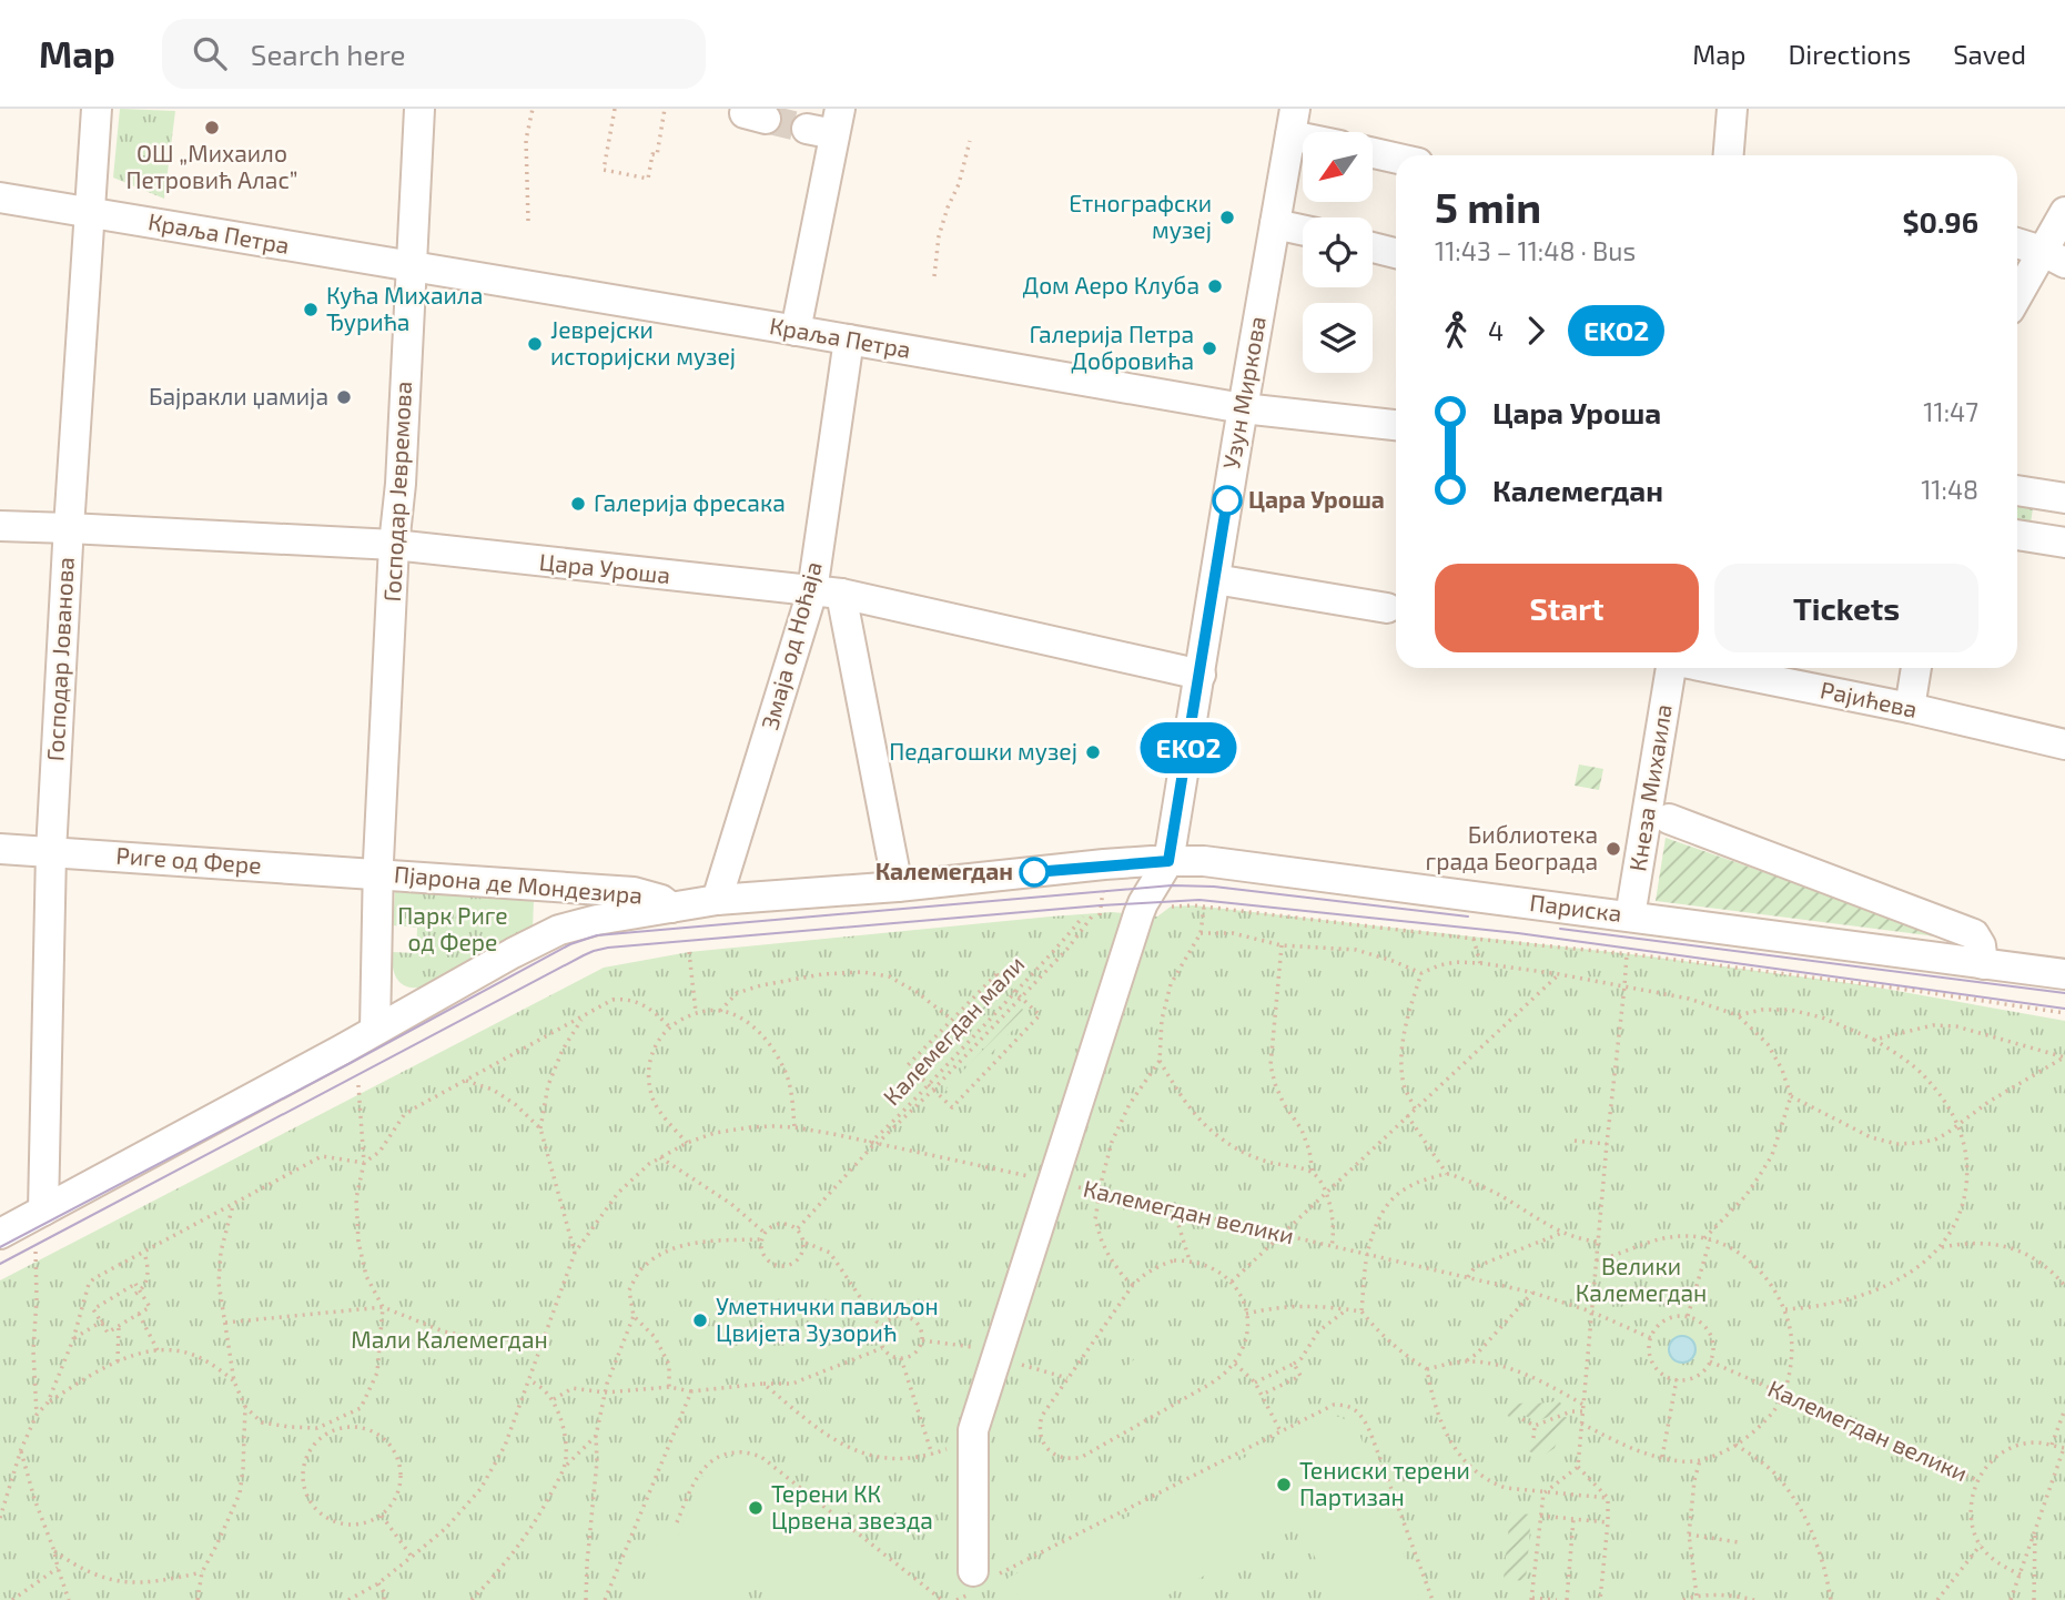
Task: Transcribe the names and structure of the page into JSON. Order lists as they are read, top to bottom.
{
  "streets": {
    "street": [
      "Краља Петра",
      "Узун Миркова",
      "Господар Јевремова",
      "Цара Уроша",
      "Змаја од Ноћаја",
      "Господар Јованова",
      "Рајићева",
      "Кнеза Михаила",
      "Риге од Фере",
      "Пјарона де Мондезира",
      "Париска",
      "Калемегдан велики"
    ],
    "path": ["Калемегдан мали"]
  },
  "crossings": [
    ["Краља Петра", "Узун Миркова"],
    ["Краља Петра", "Господар Јевремова"],
    ["Краља Петра", "Змаја од Ноћаја"],
    ["Краља Петра", "Господар Јованова"],
    ["Узун Миркова", "Цара Уроша"],
    ["Узун Миркова", "Пјарона де Мондезира"],
    ["Узун Миркова", "Париска"],
    ["Узун Миркова", "Калемегдан велики"],
    ["Господар Јевремова", "Цара Уроша"],
    ["Господар Јевремова", "Риге од Фере"],
    ["Господар Јевремова", "Пјарона де Мондезира"],
    ["Цара Уроша", "Змаја од Ноћаја"],
    ["Цара Уроша", "Господар Јованова"],
    ["Змаја од Ноћаја", "Пјарона де Мондезира"],
    ["Господар Јованова", "Риге од Фере"],
    ["Господар Јованова", "Пјарона де Мондезира"],
    ["Кнеза Михаила", "Париска"],
    ["Риге од Фере", "Пјарона де Мондезира"],
    ["Пјарона де Мондезира", "Париска"],
    ["Пјарона де Мондезира", "Калемегдан велики"],
    ["Париска", "Калемегдан велики"]
  ],
  "parks": ["Парк Риге од Фере", "Велики Калемегдан", "Мали Калемегдан"],
  "places": [
    "ОШ „Михаило Петровић Алас”",
    "Етнографски музеј",
    "Дом Аеро Клуба",
    "Кућа Михаила Ђурића",
    "Јеврејски историјски музеј",
    "Галерија Петра Добровића",
    "Бајракли џамија",
    "Цара Уроша",
    "Галерија фресака",
    "Педагошки музеј",
    "Библиотека града Београда",
    "Калемегдан",
    "Уметнички павиљон Цвијета Зузорић",
    "Тениски терени Партизан",
    "Терени КК Црвена звезда"
  ],
  "lines": ["bus line EKO2"],
  "north": "bottom left",
  "page": {
    "header": "Map",
    "search": "Search here",
    "nav": ["Map", "Directions", "Saved"],
    "on_map": "EKO2",
    "heading": ["5 min", "11:43 – 11:48 · Bus", "$0.96"],
    "legs": ["4", "EKO2"],
    "list": [
      {
        "name": "Цара Уроша",
        "value": "11:47"
      },
      {
        "name": "Калемегдан",
        "value": "11:48"
      }
    ],
    "buttons": ["Start", "Tickets"]
  }
}
